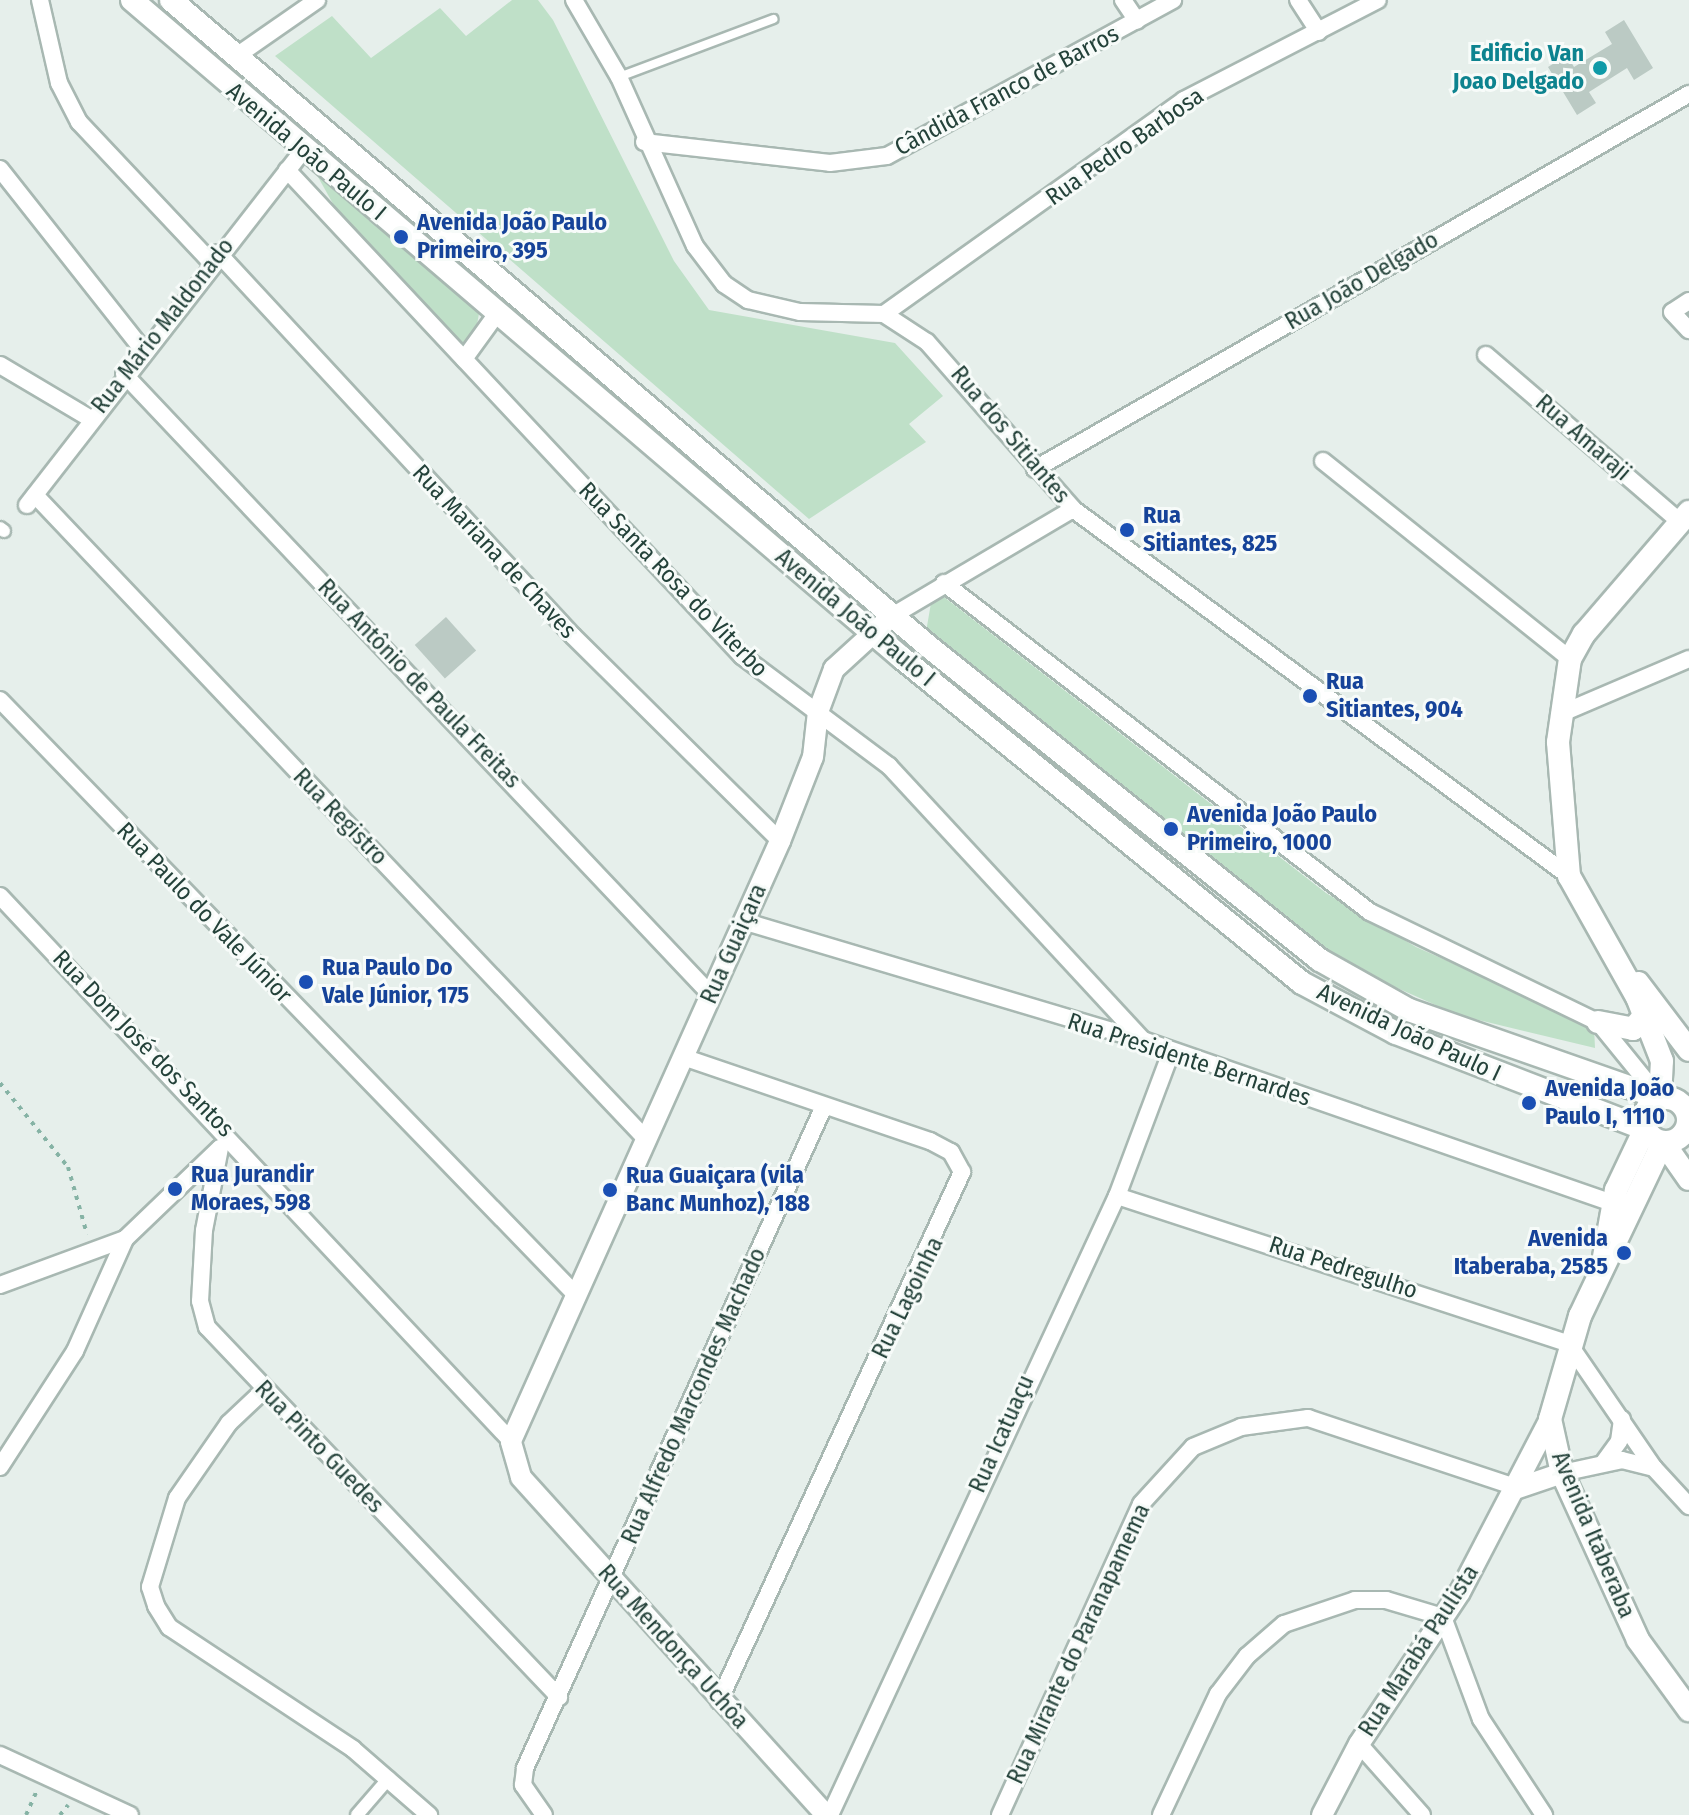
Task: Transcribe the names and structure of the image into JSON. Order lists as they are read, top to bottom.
{
  "streets": {
    "main road": ["Avenida João Paulo I", "Avenida Itaberaba"],
    "street": [
      "Cândida Franco de Barros",
      "Rua Pedro Barbosa",
      "Rua João Delgado",
      "Rua Mário Maldonado",
      "Rua dos Sitiantes",
      "Rua Amaraji",
      "Rua Mariana de Chaves",
      "Rua Santa Rosa do Viterbo",
      "Rua Antônio de Paula Freitas",
      "Rua Registro",
      "Rua Paulo do Vale Júnior",
      "Rua Guaiçara",
      "Rua Dom José dos Santos",
      "Rua Presidente Bernardes",
      "Rua Pedregulho",
      "Rua Lagoinha",
      "Rua Alfredo Marcondes Machado",
      "Rua Icatuaçu",
      "Rua Pinto Guedes",
      "Rua Mirante do Paranapamema",
      "Rua Mendonça Uchôa",
      "Rua Marabá Paulista"
    ]
  },
  "crossings": [
    ["Rua Pedro Barbosa", "Rua dos Sitiantes"],
    ["Avenida João Paulo I", "Rua Mário Maldonado"],
    ["Avenida João Paulo I", "Rua Guaiçara"],
    ["Avenida João Paulo I", "Avenida Itaberaba"],
    ["Rua João Delgado", "Rua dos Sitiantes"],
    ["Rua Mário Maldonado", "Rua Mariana de Chaves"],
    ["Rua Mário Maldonado", "Rua Santa Rosa do Viterbo"],
    ["Rua Mário Maldonado", "Rua Antônio de Paula Freitas"],
    ["Rua Mário Maldonado", "Rua Registro"],
    ["Rua dos Sitiantes", "Rua Guaiçara"],
    ["Rua Mariana de Chaves", "Rua Guaiçara"],
    ["Rua Santa Rosa do Viterbo", "Rua Guaiçara"],
    ["Rua Santa Rosa do Viterbo", "Rua Presidente Bernardes"],
    ["Rua Antônio de Paula Freitas", "Rua Guaiçara"],
    ["Rua Registro", "Rua Guaiçara"],
    ["Rua Paulo do Vale Júnior", "Rua Guaiçara"],
    ["Rua Guaiçara", "Rua Dom José dos Santos"],
    ["Rua Guaiçara", "Rua Presidente Bernardes"],
    ["Rua Guaiçara", "Rua Lagoinha"],
    ["Rua Guaiçara", "Rua Mendonça Uchôa"],
    ["Rua Dom José dos Santos", "Rua Pinto Guedes"],
    ["Rua Dom José dos Santos", "Rua Mendonça Uchôa"],
    ["Rua Presidente Bernardes", "Rua Icatuaçu"],
    ["Rua Presidente Bernardes", "Avenida Itaberaba"],
    ["Rua Pedregulho", "Rua Icatuaçu"],
    ["Rua Pedregulho", "Avenida Itaberaba"],
    ["Rua Lagoinha", "Rua Alfredo Marcondes Machado"],
    ["Rua Lagoinha", "Rua Mendonça Uchôa"],
    ["Rua Alfredo Marcondes Machado", "Rua Pinto Guedes"],
    ["Rua Alfredo Marcondes Machado", "Rua Mendonça Uchôa"],
    ["Rua Icatuaçu", "Rua Mendonça Uchôa"],
    ["Avenida Itaberaba", "Rua Marabá Paulista"],
    ["Rua Mirante do Paranapamema", "Rua Marabá Paulista"]
  ],
  "places": [
    "Edificio Van Joao Delgado",
    "Avenida João Paulo Primeiro, 395",
    "Rua Sitiantes, 825",
    "Rua Sitiantes, 904",
    "Avenida João Paulo Primeiro, 1000",
    "Rua Paulo Do Vale Júnior, 175",
    "Avenida João Paulo I, 1110",
    "Rua Jurandir Moraes, 598",
    "Rua Guaiçara (vila Banc Munhoz), 188",
    "Avenida Itaberaba, 2585"
  ]
}
